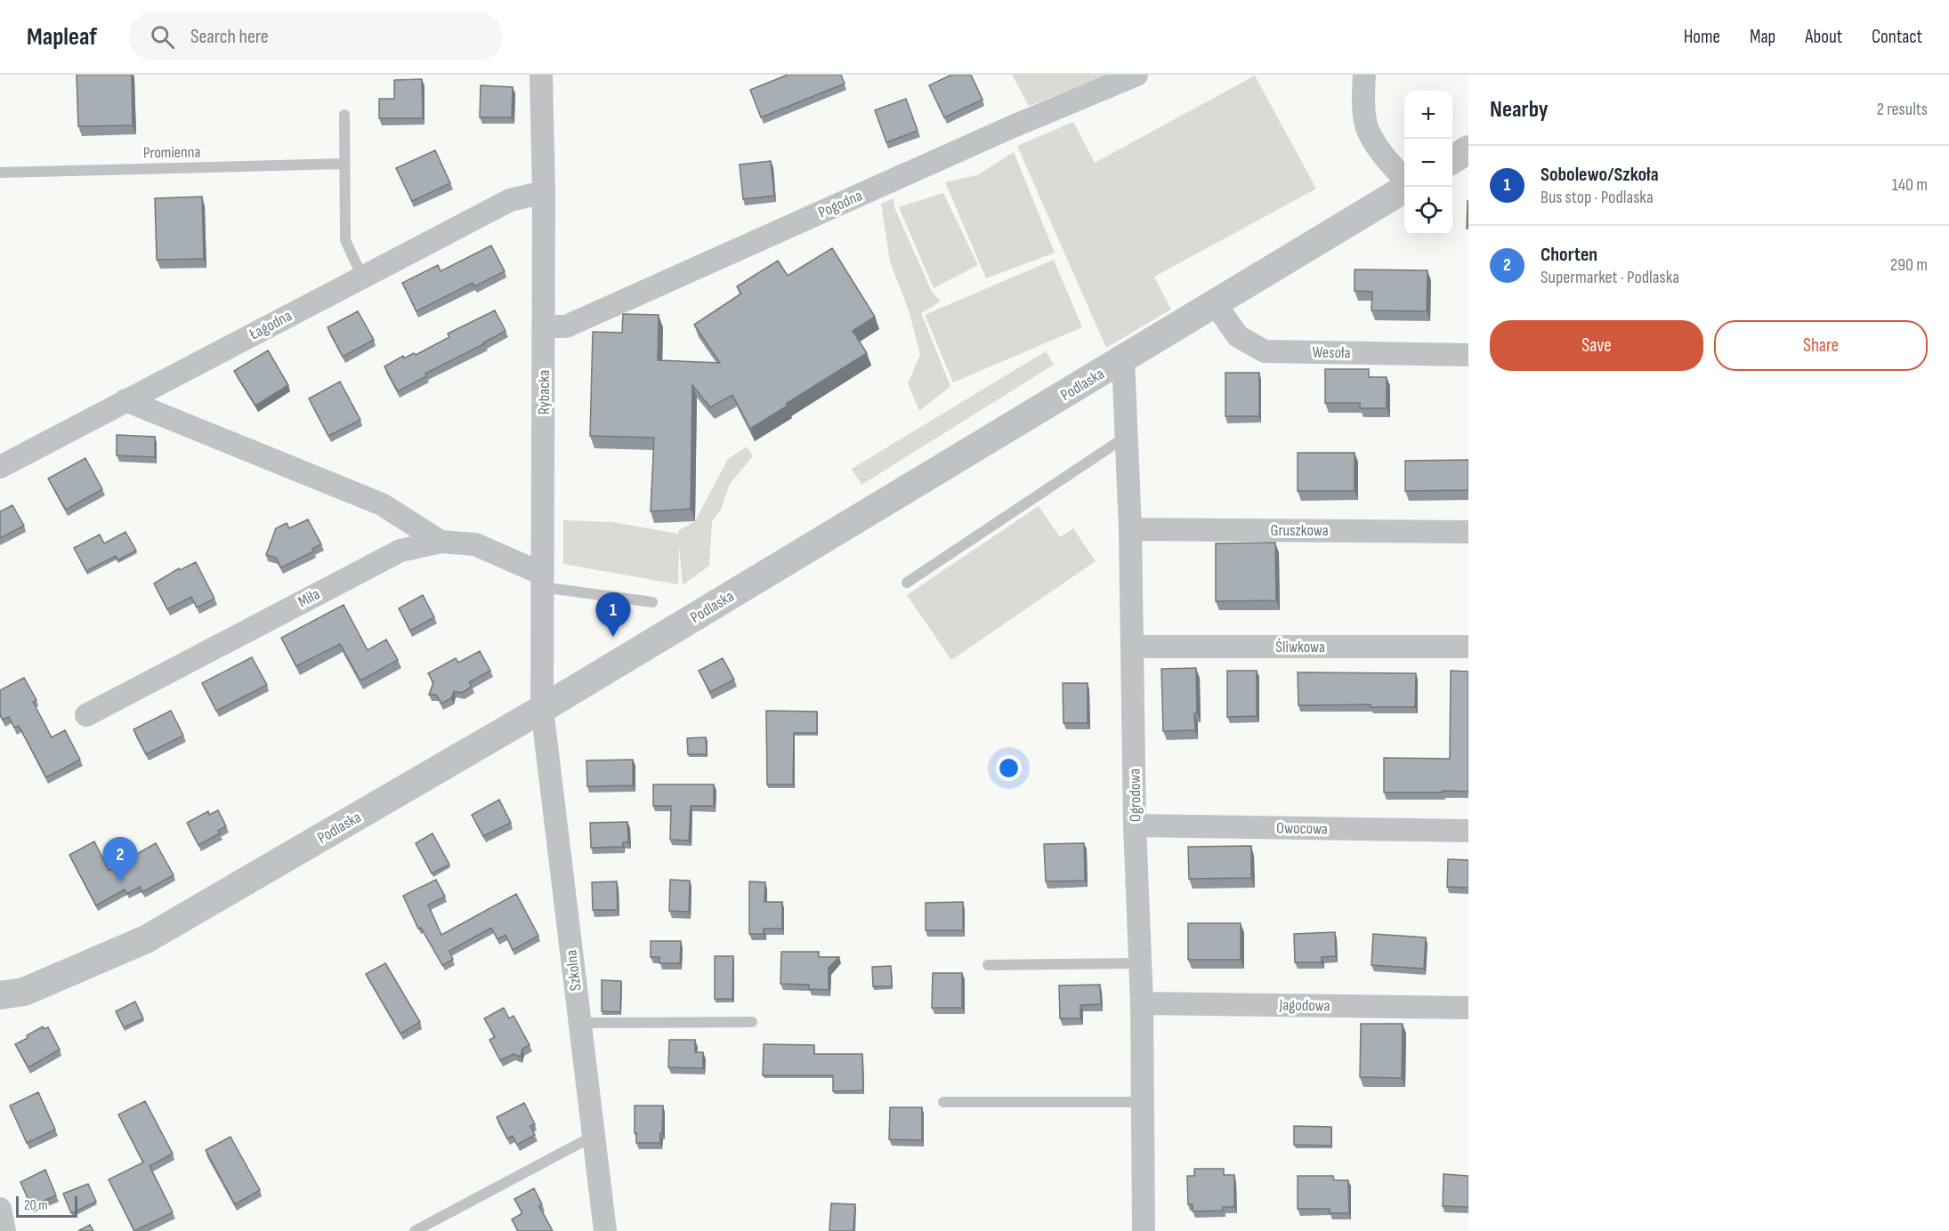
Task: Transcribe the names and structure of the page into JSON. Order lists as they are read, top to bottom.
{
  "streets": {
    "street": [
      "Pogodna",
      "Łagodna",
      "Wesoła",
      "Podlaska",
      "Rybacka",
      "Gruszkowa",
      "Miła",
      "Śliwkowa",
      "Ogrodowa",
      "Owocowa",
      "Szkolna",
      "Jagodowa"
    ],
    "lane": ["Promienna"]
  },
  "crossings": [
    ["Pogodna", "Rybacka"],
    ["Łagodna", "Rybacka"],
    ["Wesoła", "Podlaska"],
    ["Podlaska", "Rybacka"],
    ["Podlaska", "Ogrodowa"],
    ["Podlaska", "Szkolna"],
    ["Rybacka", "Miła"],
    ["Rybacka", "Szkolna"],
    ["Gruszkowa", "Ogrodowa"],
    ["Śliwkowa", "Ogrodowa"],
    ["Ogrodowa", "Owocowa"],
    ["Ogrodowa", "Jagodowa"]
  ],
  "scale_bar": "20 m",
  "page": {
    "header": "Mapleaf",
    "search": "Search here",
    "nav": [
      "Home",
      "Map",
      "About",
      "Contact"
    ],
    "heading": ["Nearby", "2 results"],
    "map_buttons": ["+", "−"],
    "list": [
      {
        "mark": "1",
        "name": "Sobolewo/Szkoła",
        "note": "Bus stop · Podlaska",
        "value": "140 m"
      },
      {
        "mark": "2",
        "name": "Chorten",
        "note": "Supermarket · Podlaska",
        "value": "290 m"
      }
    ],
    "buttons": ["Save", "Share"],
    "pins": ["1", "2"],
    "scale": "20 m"
  }
}
